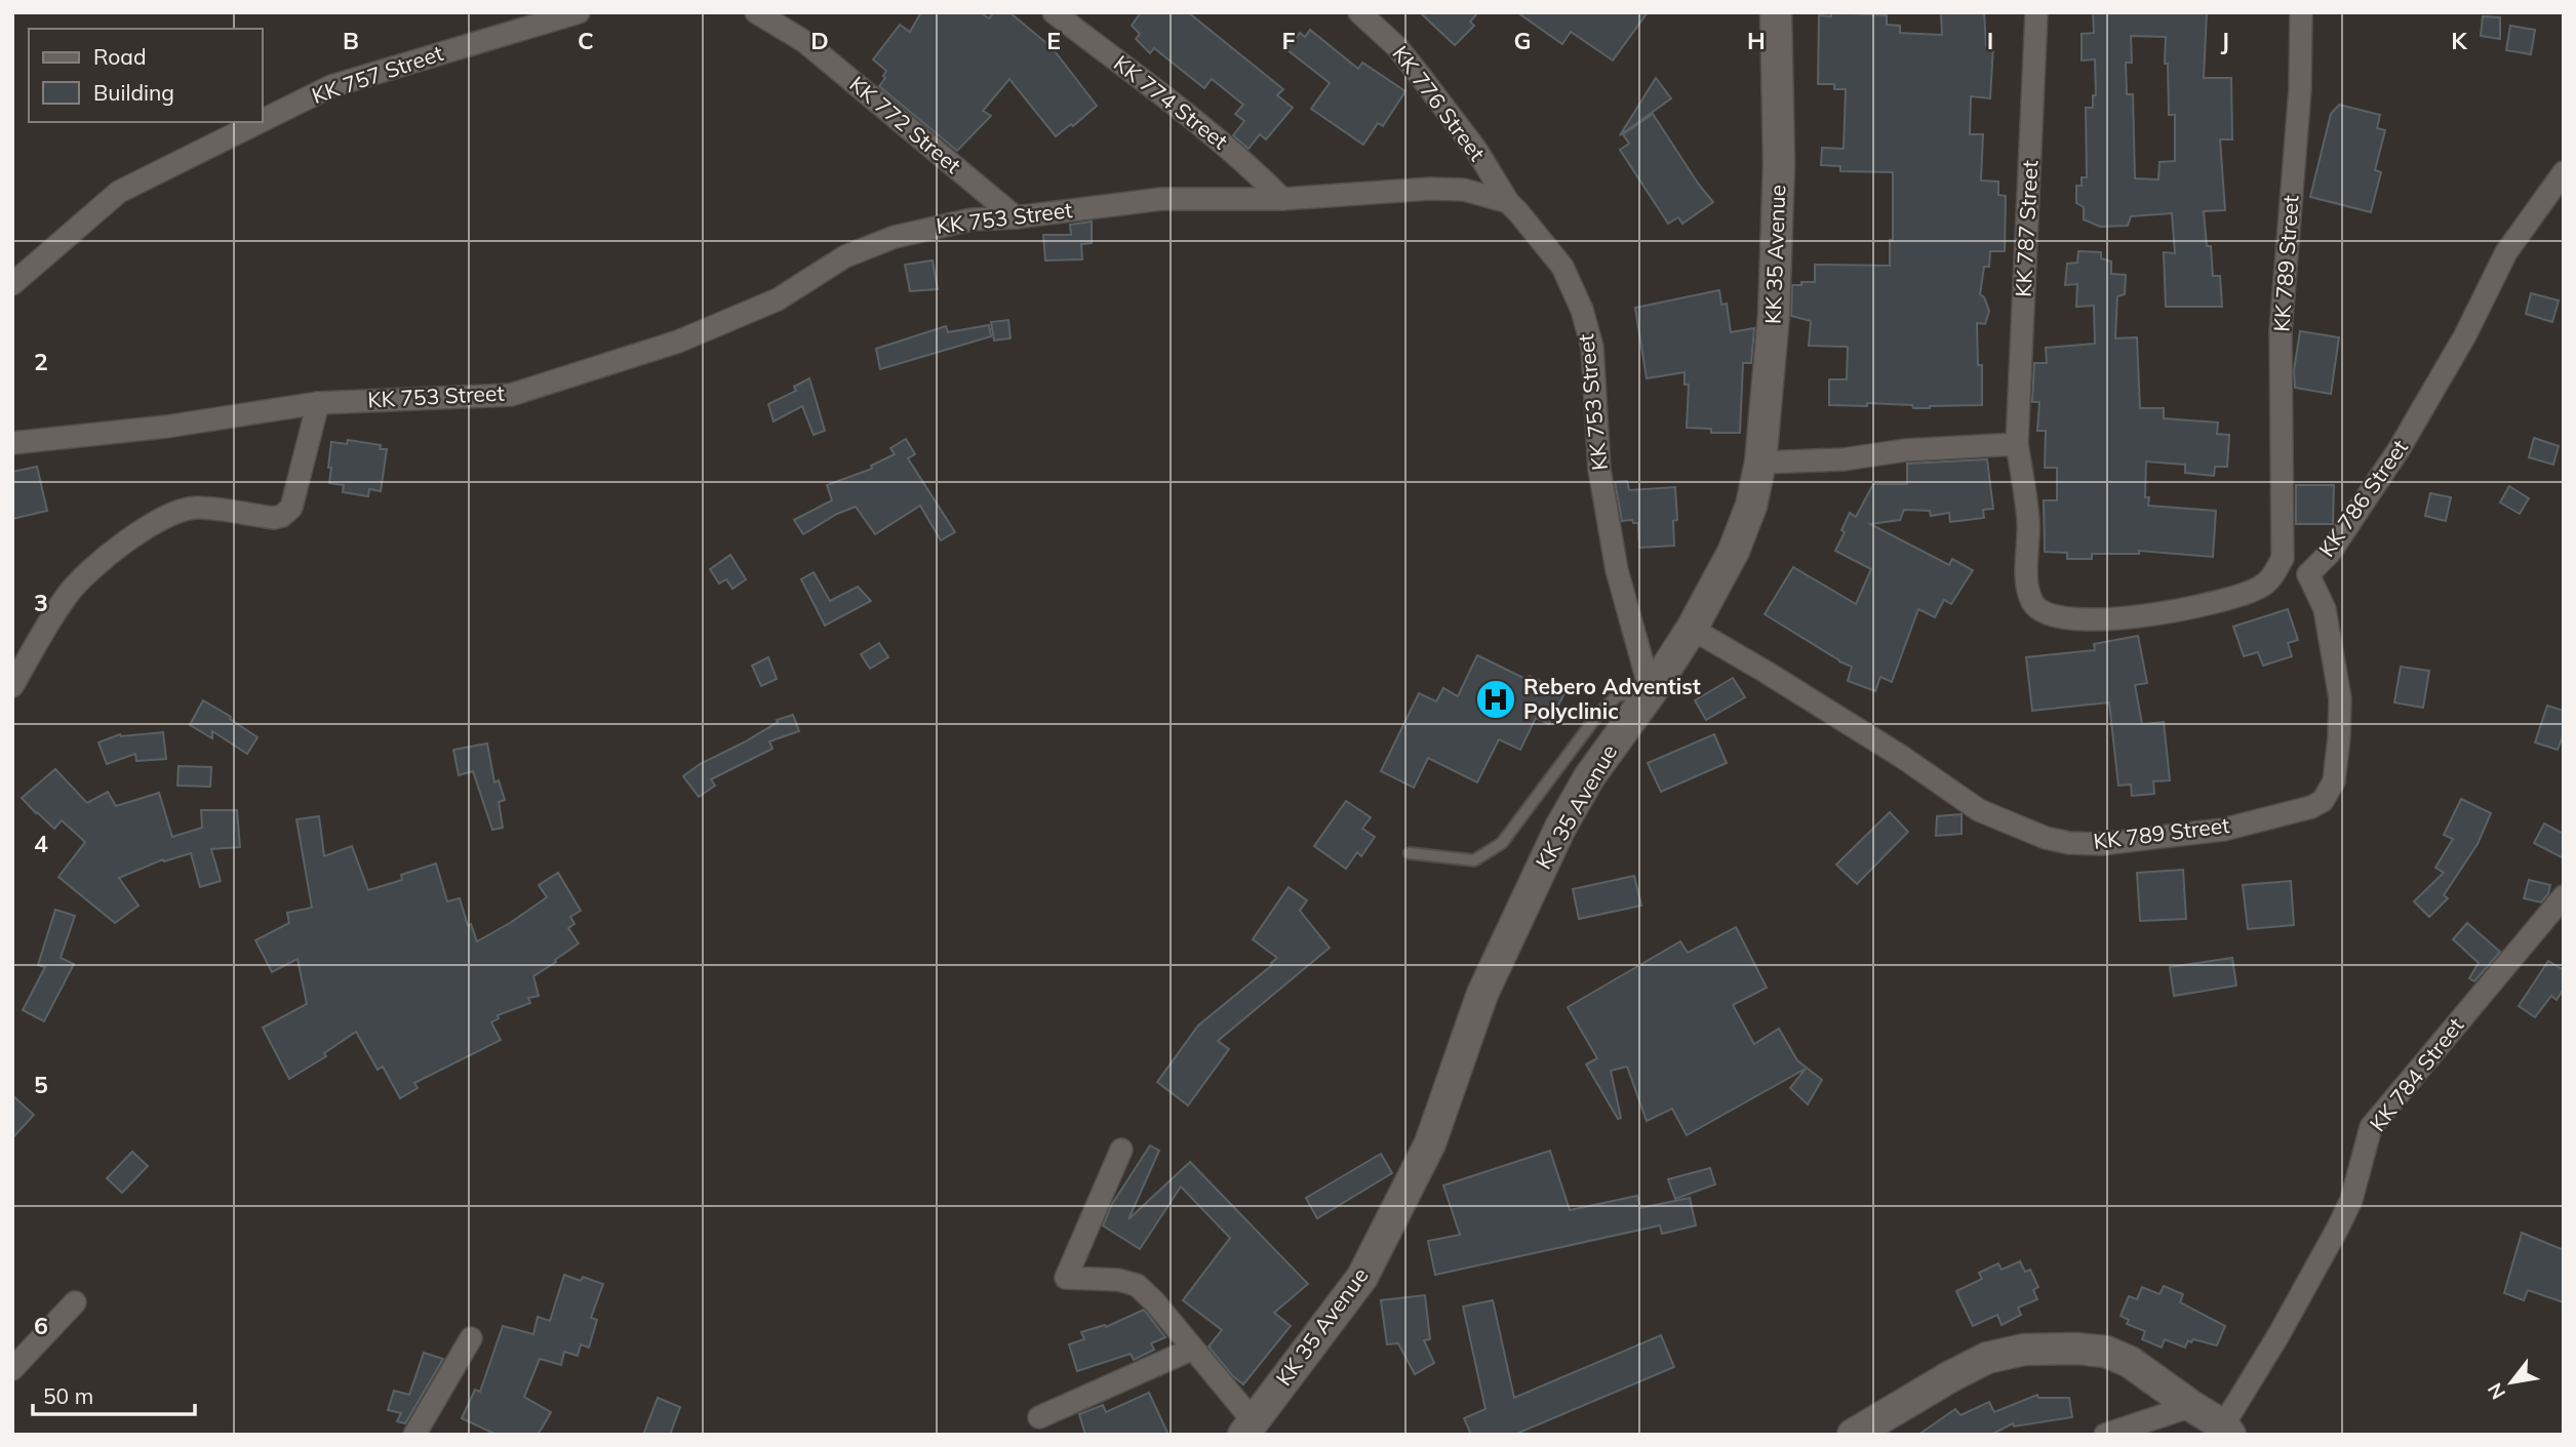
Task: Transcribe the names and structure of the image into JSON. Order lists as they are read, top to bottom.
{
  "streets": {
    "main road": ["KK 35 Avenue"],
    "street": [
      "KK 757 Street",
      "KK 774 Street",
      "KK 776 Street",
      "KK 772 Street",
      "KK 753 Street",
      "KK 787 Street",
      "KK 789 Street",
      "KK 786 Street",
      "KK 784 Street"
    ]
  },
  "crossings": [
    ["KK 774 Street", "KK 753 Street"],
    ["KK 776 Street", "KK 753 Street"],
    ["KK 772 Street", "KK 753 Street"],
    ["KK 753 Street", "KK 35 Avenue"],
    ["KK 35 Avenue", "KK 789 Street"],
    ["KK 789 Street", "KK 786 Street"]
  ],
  "places": {
    "hospital": ["Rebero Adventist Polyclinic"]
  },
  "legend": ["Road", "Building"],
  "scale_bar": "50 m",
  "north": "bottom left",
  "grid": {
    "columns": [
      "B",
      "C",
      "D",
      "E",
      "F",
      "G",
      "H",
      "I",
      "J",
      "K"
    ],
    "rows": [
      "2",
      "3",
      "4",
      "5",
      "6"
    ]
  }
}
